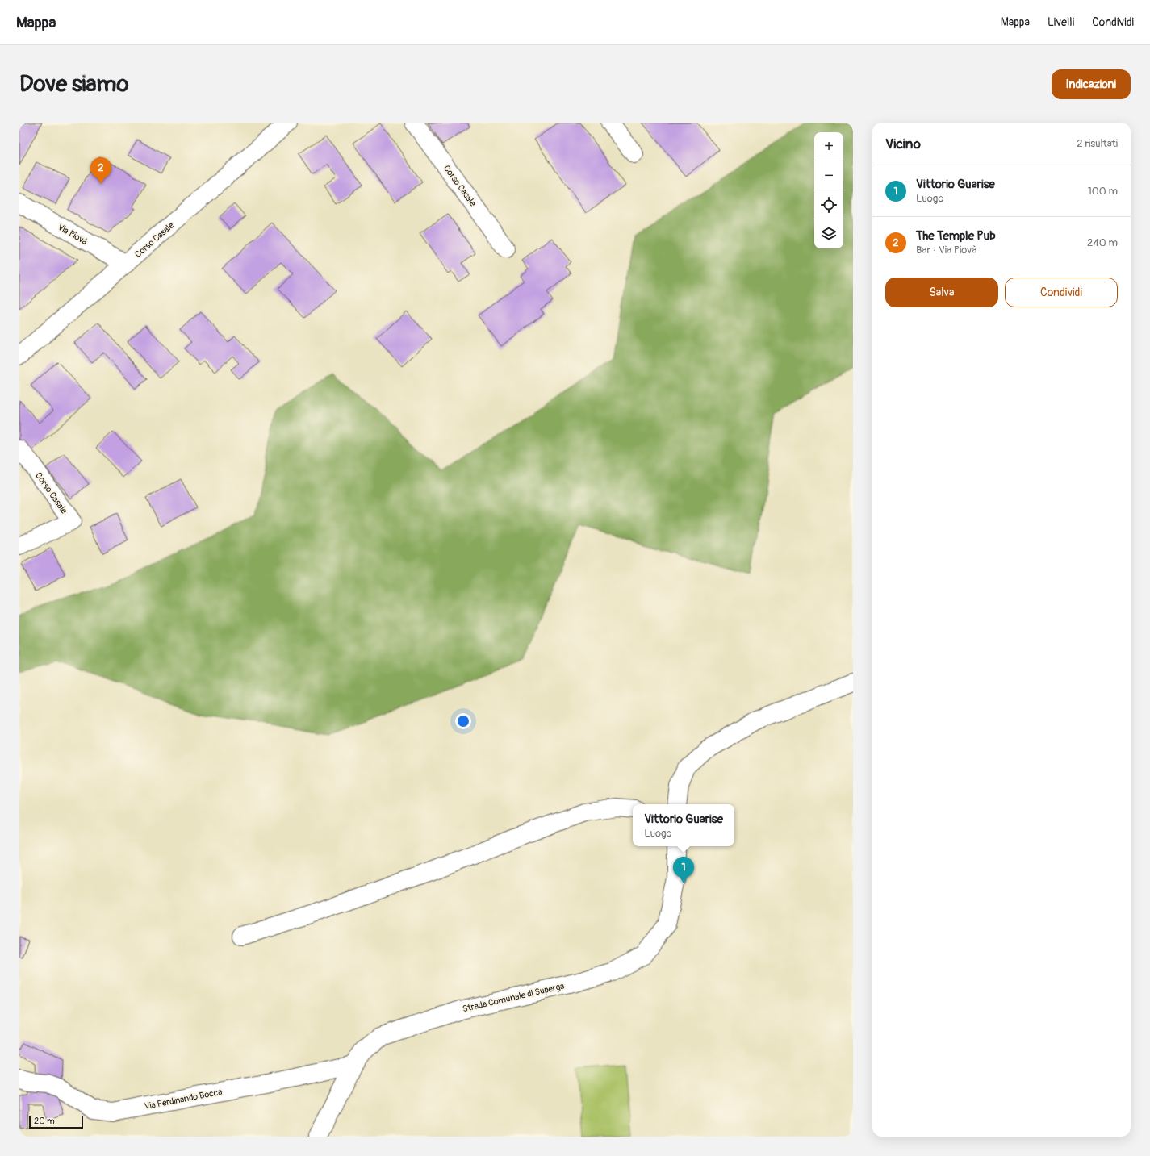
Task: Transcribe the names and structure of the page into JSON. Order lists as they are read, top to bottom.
{
  "streets": {
    "street": [
      "Corso Casale",
      "Via Piovà",
      "Strada Comunale di Superga",
      "Via Ferdinando Bocca"
    ]
  },
  "crossings": [
    ["Corso Casale", "Via Piovà"],
    ["Strada Comunale di Superga", "Via Ferdinando Bocca"]
  ],
  "scale_bar": "20 m",
  "page": {
    "header": "Mappa",
    "nav": ["Mappa", "Livelli", "Condividi"],
    "buttons": [
      "Indicazioni",
      ["Salva", "Condividi"]
    ],
    "title": "Dove siamo",
    "heading": ["Vicino", "2 risultati"],
    "map_buttons": ["+", "−"],
    "pins": ["2", "1"],
    "list": [
      {
        "mark": "1",
        "name": "Vittorio Guarise",
        "note": "Luogo",
        "value": "100 m"
      },
      {
        "mark": "2",
        "name": "The Temple Pub",
        "note": "Bar · Via Piovà",
        "value": "240 m"
      }
    ],
    "popup": ["Vittorio Guarise", "Luogo"],
    "scale": "20 m"
  }
}
